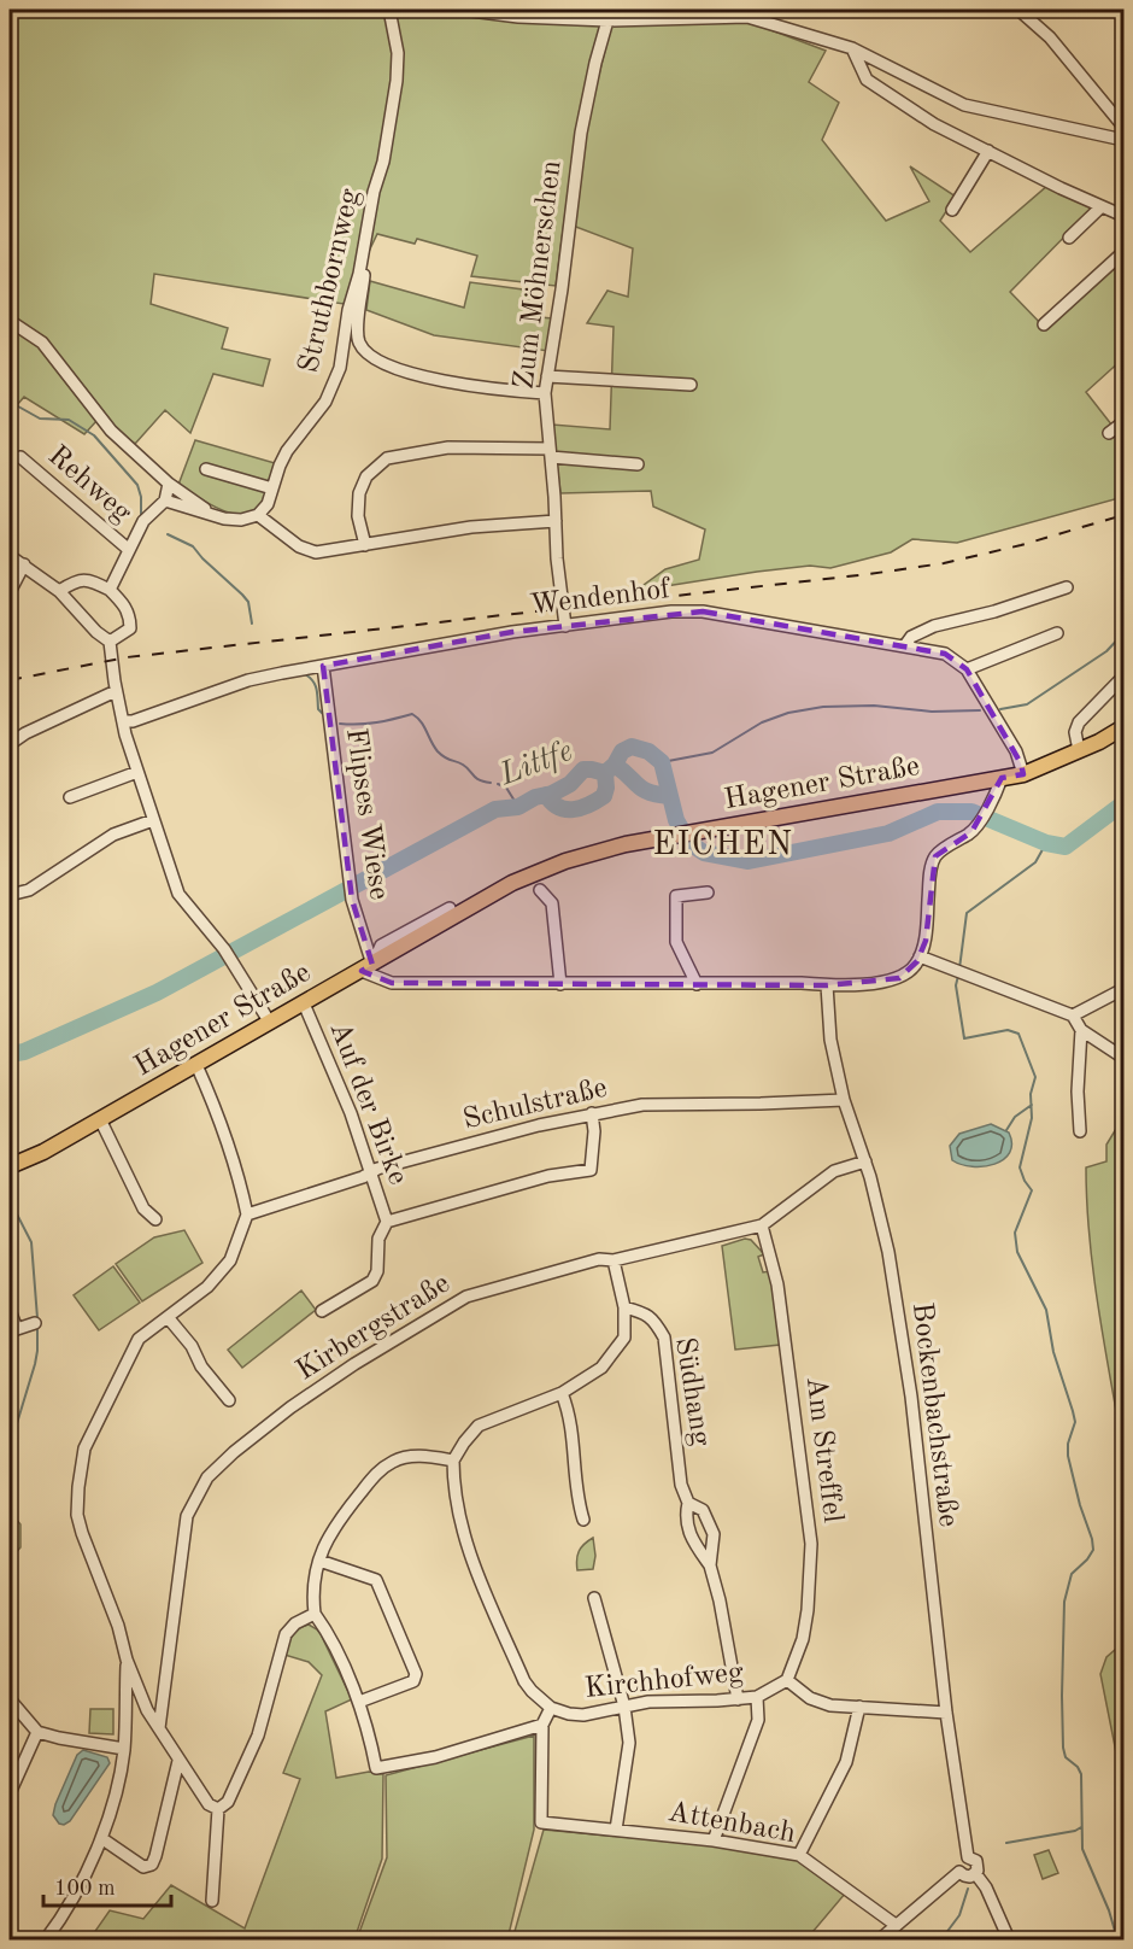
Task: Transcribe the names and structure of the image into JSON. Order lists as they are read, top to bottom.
{
  "streets": {
    "main road": ["Hagener Straße"],
    "street": [
      "Zum Möhnerschen",
      "Struthbornweg",
      "Rehweg",
      "Wendenhof",
      "Flipses Wiese",
      "Auf der Birke",
      "Schulstraße",
      "Kirbergstraße",
      "Südhang",
      "Bockenbachstraße",
      "Am Streffel",
      "Kirchhofweg",
      "Attenbach"
    ]
  },
  "crossings": [
    ["Zum Möhnerschen", "Wendenhof"],
    ["Wendenhof", "Hagener Straße"],
    ["Wendenhof", "Flipses Wiese"],
    ["Hagener Straße", "Flipses Wiese"],
    ["Hagener Straße", "Auf der Birke"],
    ["Auf der Birke", "Schulstraße"],
    ["Schulstraße", "Bockenbachstraße"],
    ["Kirbergstraße", "Bockenbachstraße"],
    ["Kirbergstraße", "Am Streffel"],
    ["Südhang", "Kirchhofweg"],
    ["Bockenbachstraße", "Kirchhofweg"],
    ["Am Streffel", "Kirchhofweg"]
  ],
  "districts": ["EICHEN"],
  "water": ["Littfe"],
  "scale_bar": "100 m"
}
